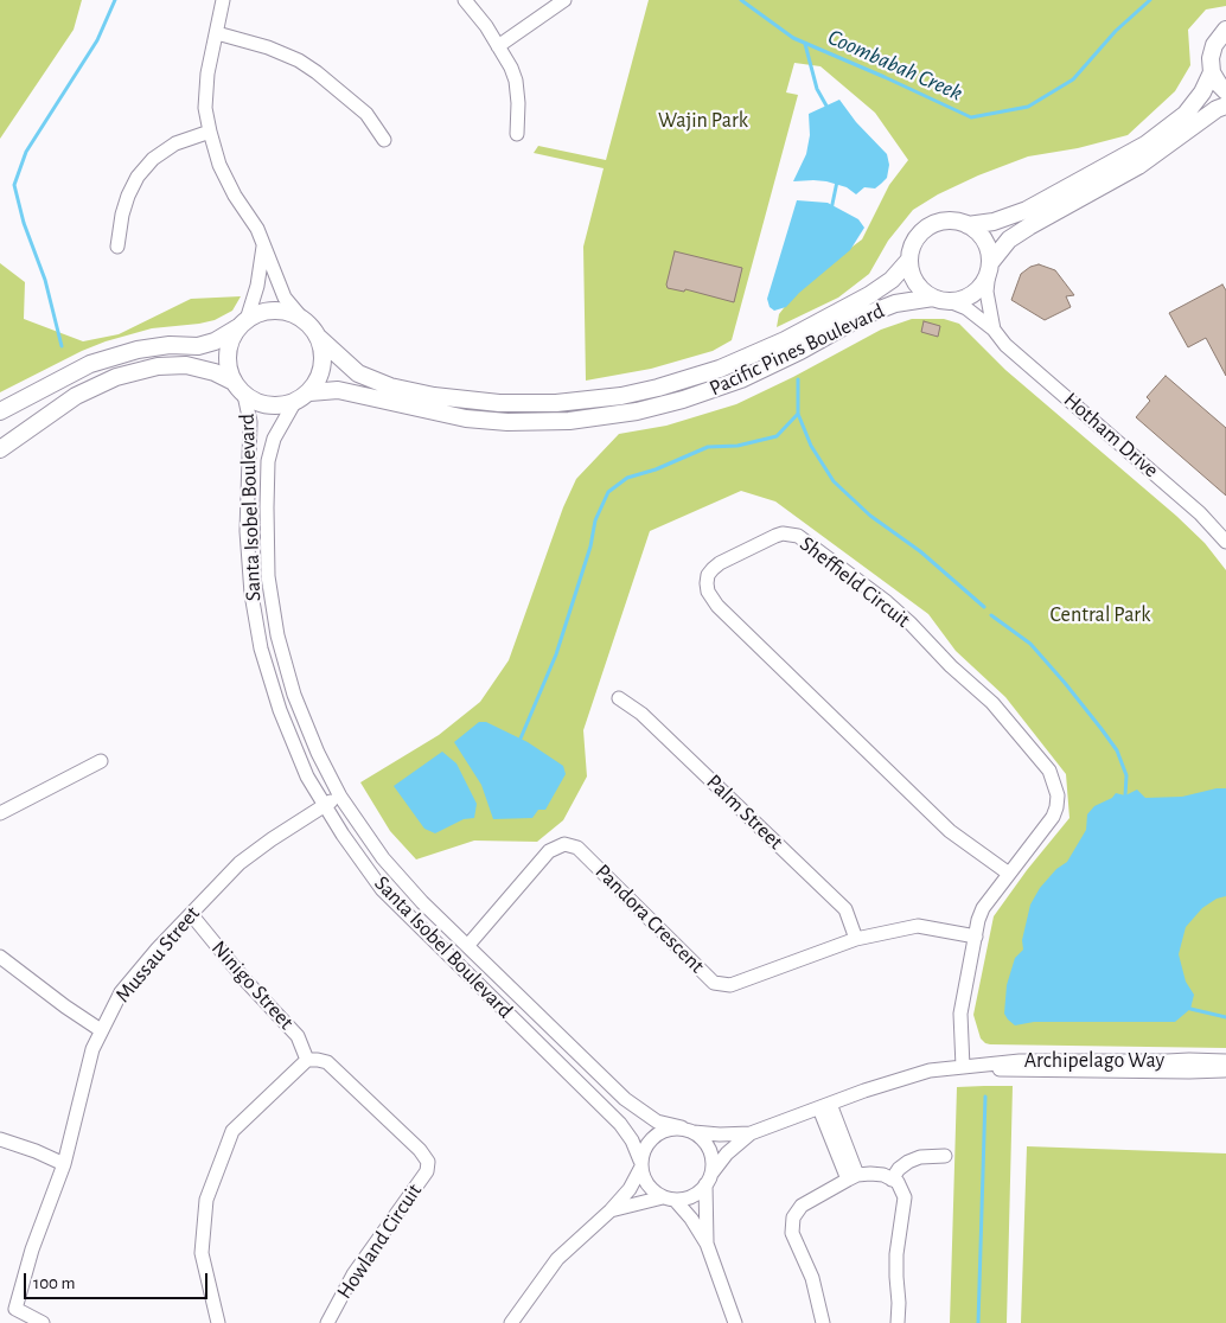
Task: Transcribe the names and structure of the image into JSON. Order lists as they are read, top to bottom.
{
  "streets": {
    "main road": ["Pacific Pines Boulevard"],
    "street": [
      "Hotham Drive",
      "Santa Isobel Boulevard",
      "Sheffield Circuit",
      "Palm Street",
      "Pandora Crescent",
      "Mussau Street",
      "Ninigo Street",
      "Archipelago Way",
      "Howland Circuit"
    ]
  },
  "crossings": [
    ["Pacific Pines Boulevard", "Hotham Drive"],
    ["Pacific Pines Boulevard", "Santa Isobel Boulevard"],
    ["Santa Isobel Boulevard", "Pandora Crescent"],
    ["Santa Isobel Boulevard", "Mussau Street"],
    ["Santa Isobel Boulevard", "Archipelago Way"],
    ["Sheffield Circuit", "Pandora Crescent"],
    ["Sheffield Circuit", "Archipelago Way"],
    ["Palm Street", "Pandora Crescent"],
    ["Mussau Street", "Ninigo Street"],
    ["Ninigo Street", "Howland Circuit"]
  ],
  "water": ["Coombabah Creek"],
  "parks": ["Wajin Park", "Central Park"],
  "scale_bar": "100 m"
}
